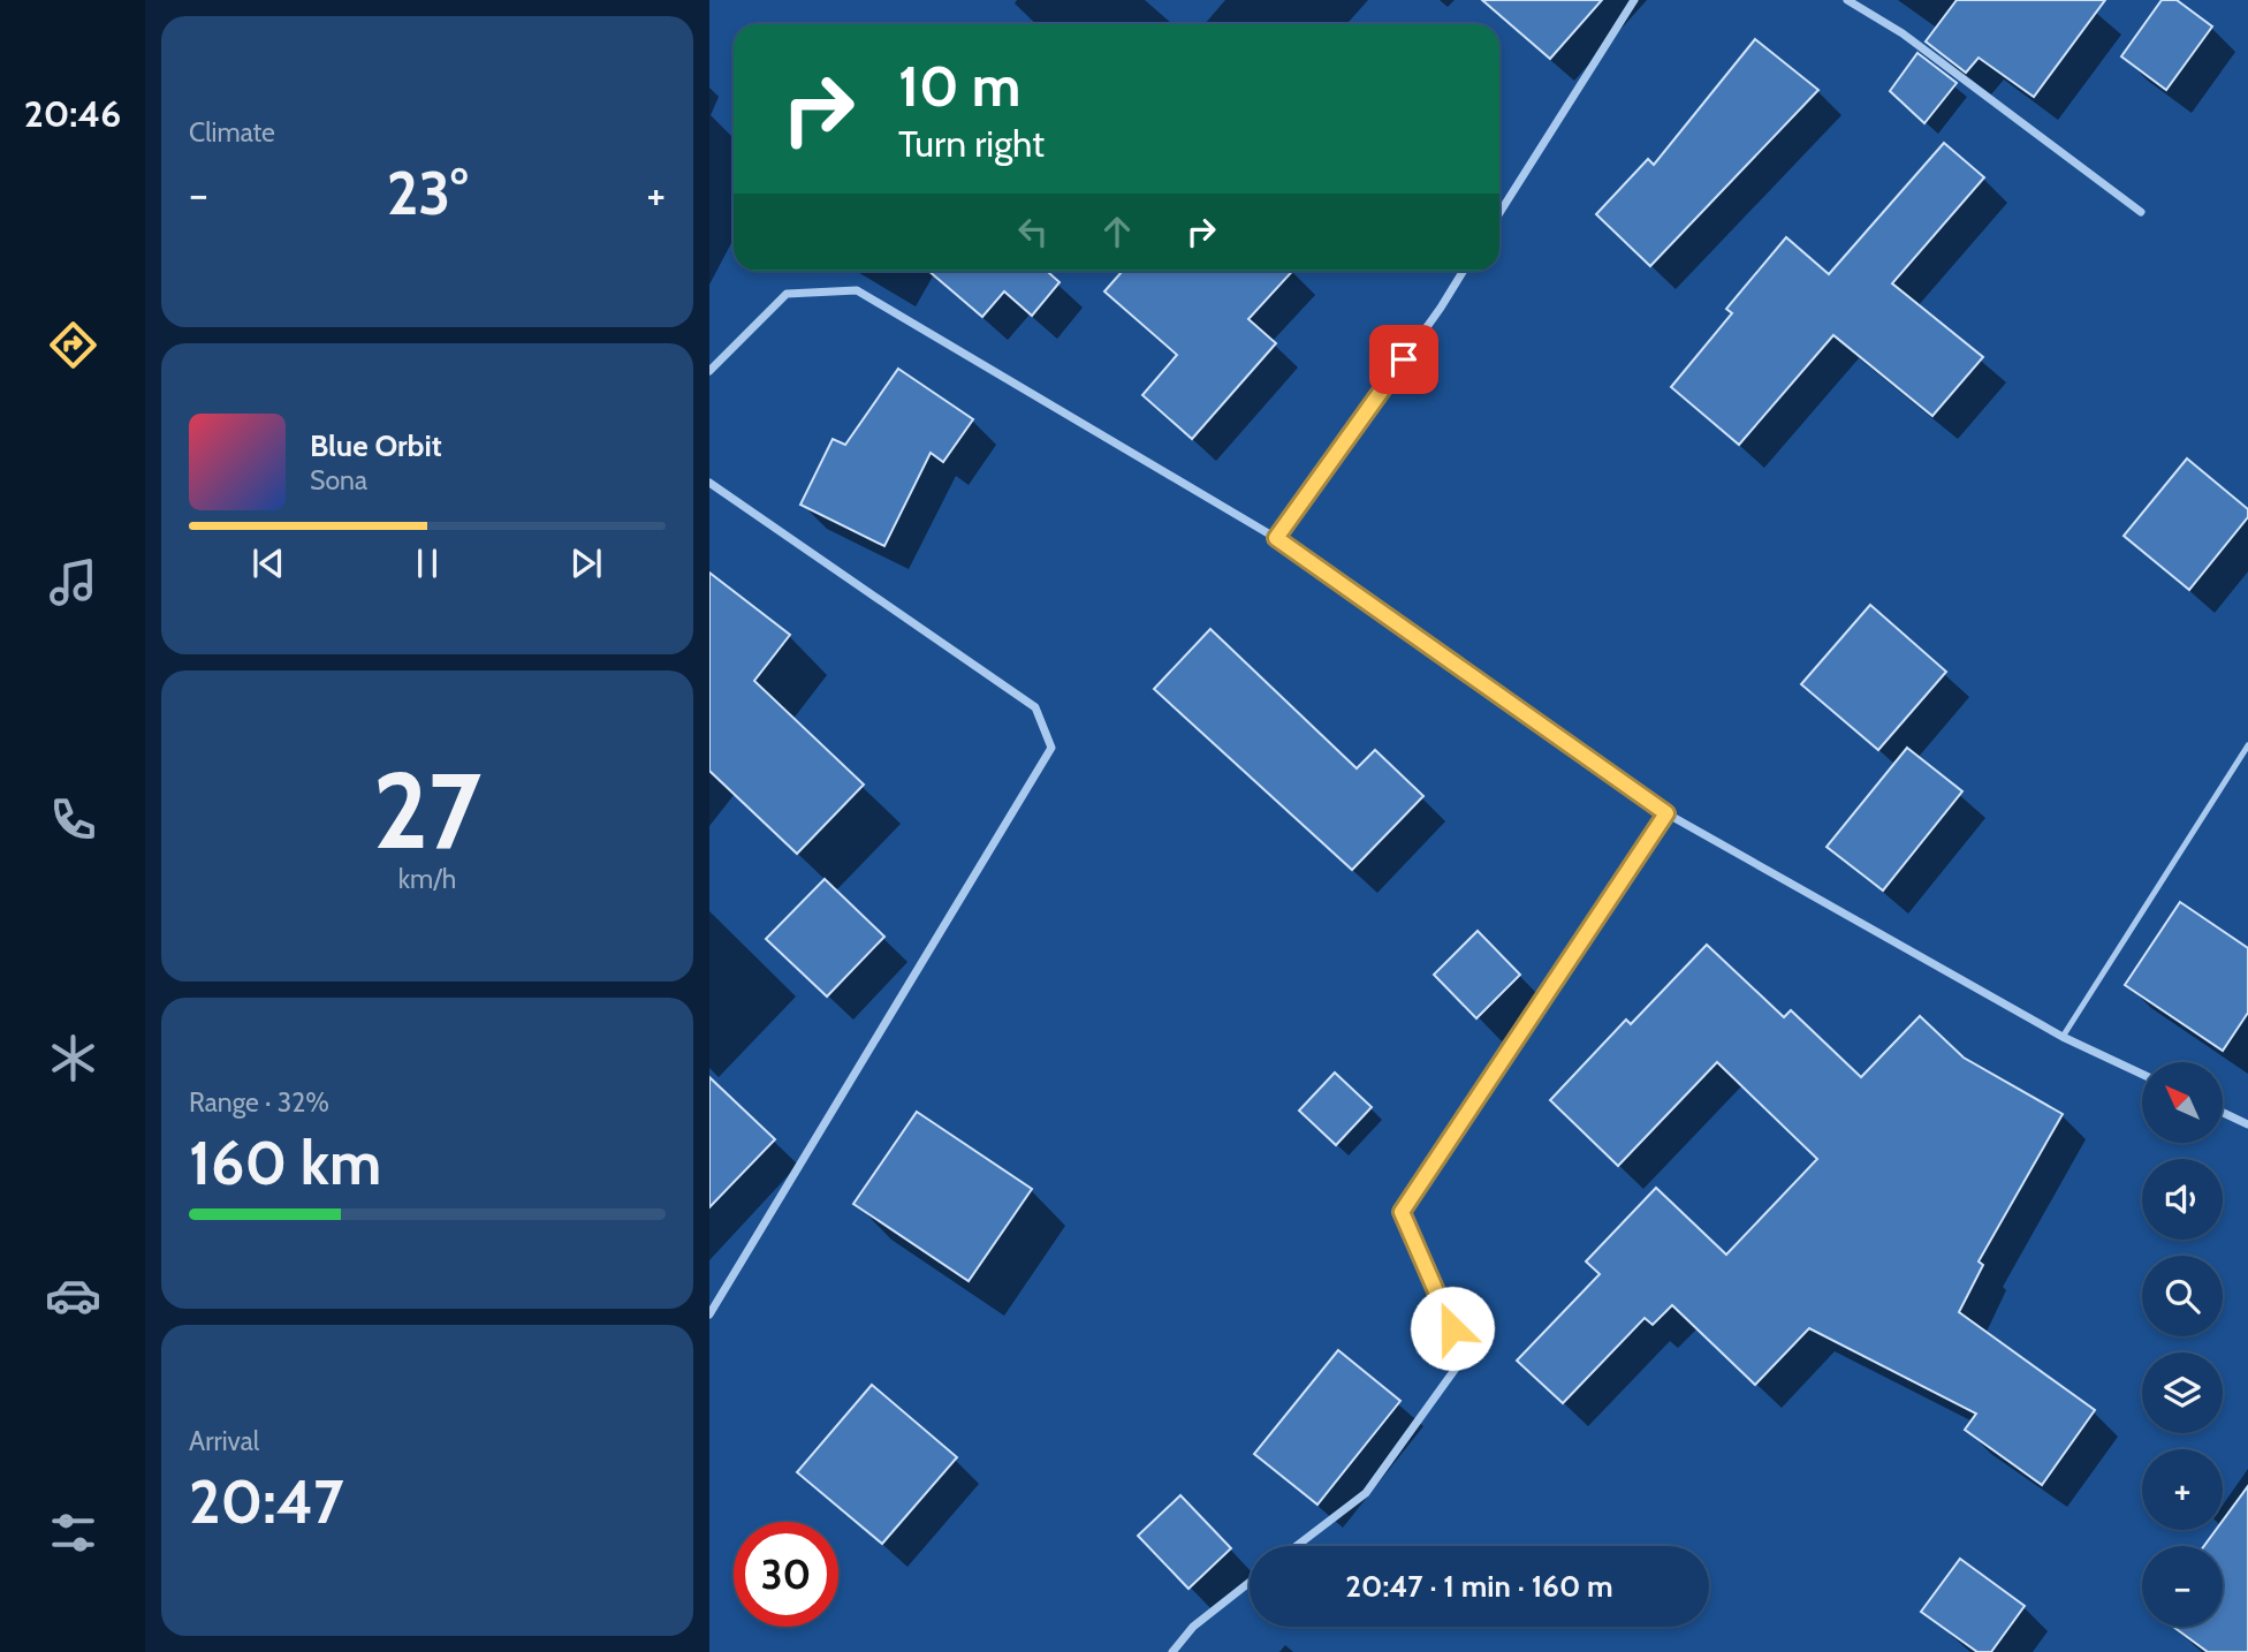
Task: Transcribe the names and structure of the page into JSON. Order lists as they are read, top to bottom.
{
  "north": "top left",
  "page": {
    "tabs": "20:46",
    "tile": [
      "Climate",
      ["27", "km/h"],
      ["Range · 32%", "160 km"],
      ["Arrival", "20:47"]
    ],
    "turn": ["10 m", "Turn right"],
    "heat": ["−", "23°", "+"],
    "song": ["Blue Orbit", "Sona"],
    "map_buttons": ["+", "−"],
    "limit": "30",
    "trip": "20:47 · 1 min · 160 m"
  }
}
